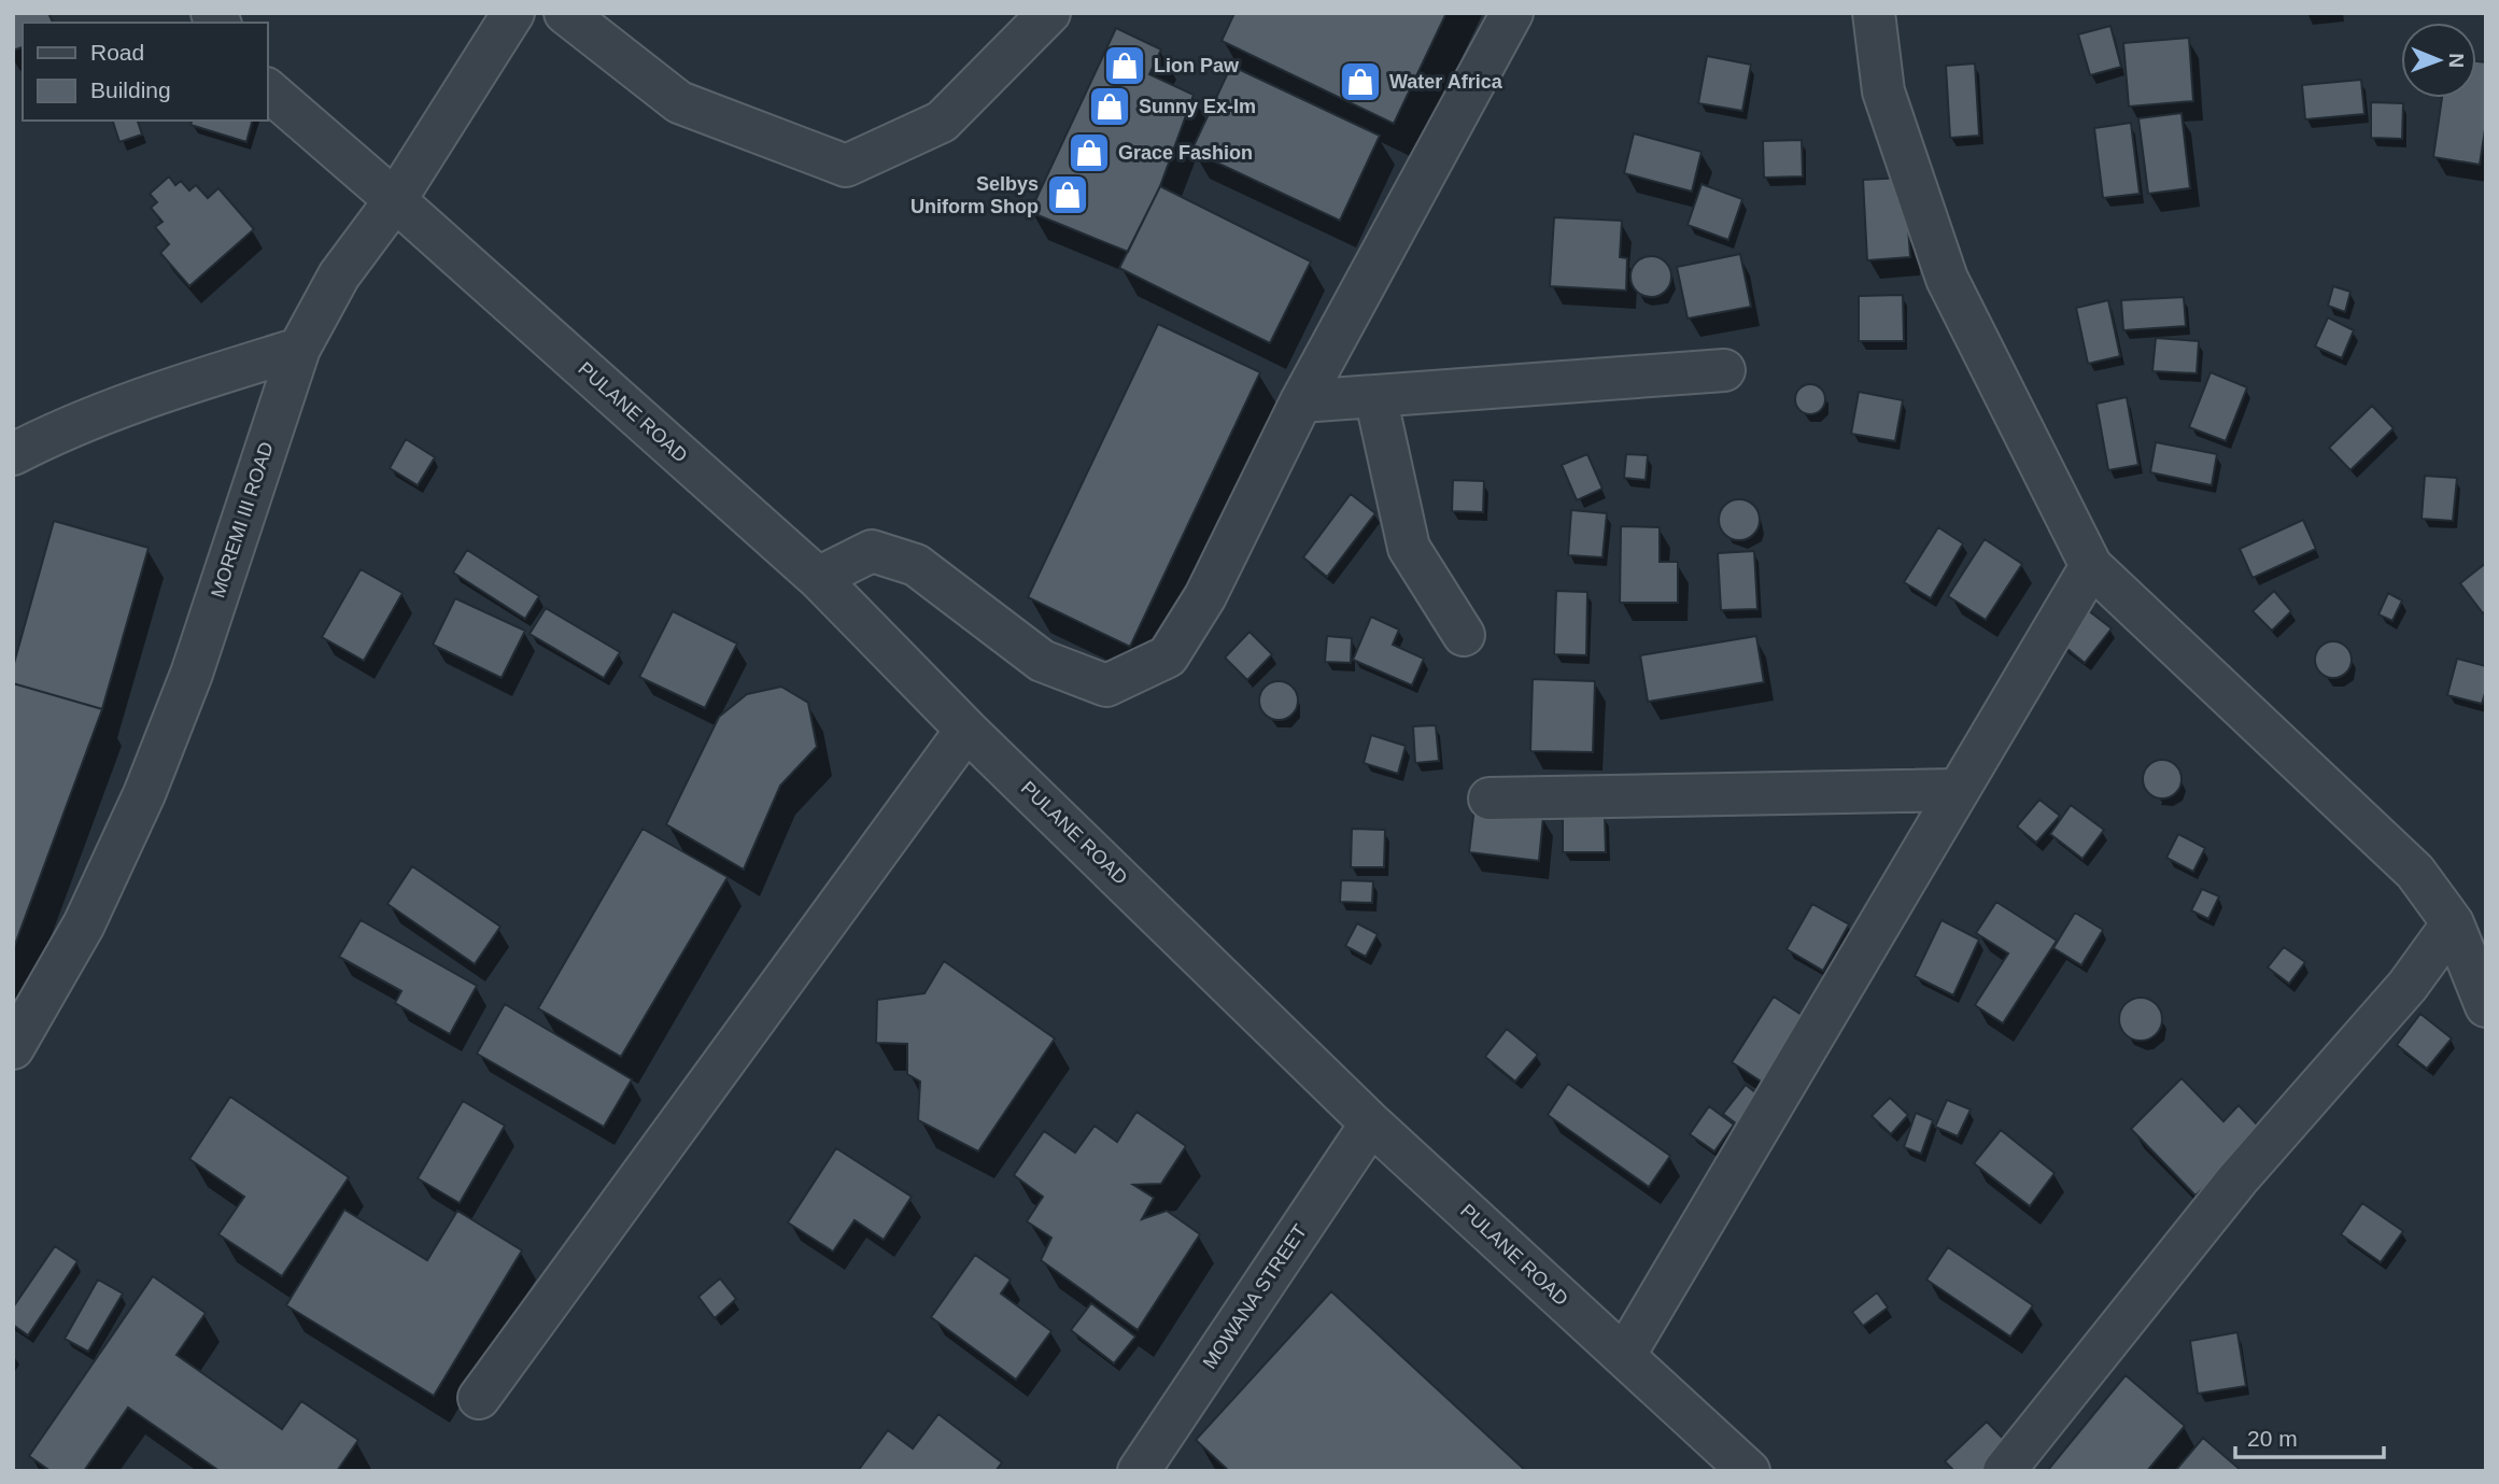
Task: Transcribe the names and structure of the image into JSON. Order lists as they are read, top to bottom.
{
  "streets": {
    "street": ["PULANE ROAD", "MOREMI III ROAD", "MOWANA STREET"]
  },
  "crossings": [
    ["PULANE ROAD", "MOREMI III ROAD"],
    ["PULANE ROAD", "MOWANA STREET"]
  ],
  "places": {
    "shop": [
      "Lion Paw",
      "Water Africa",
      "Sunny Ex-Im",
      "Grace Fashion",
      "Selbys Uniform Shop"
    ]
  },
  "legend": ["Road", "Building"],
  "scale_bar": "20 m",
  "north": "right"
}
